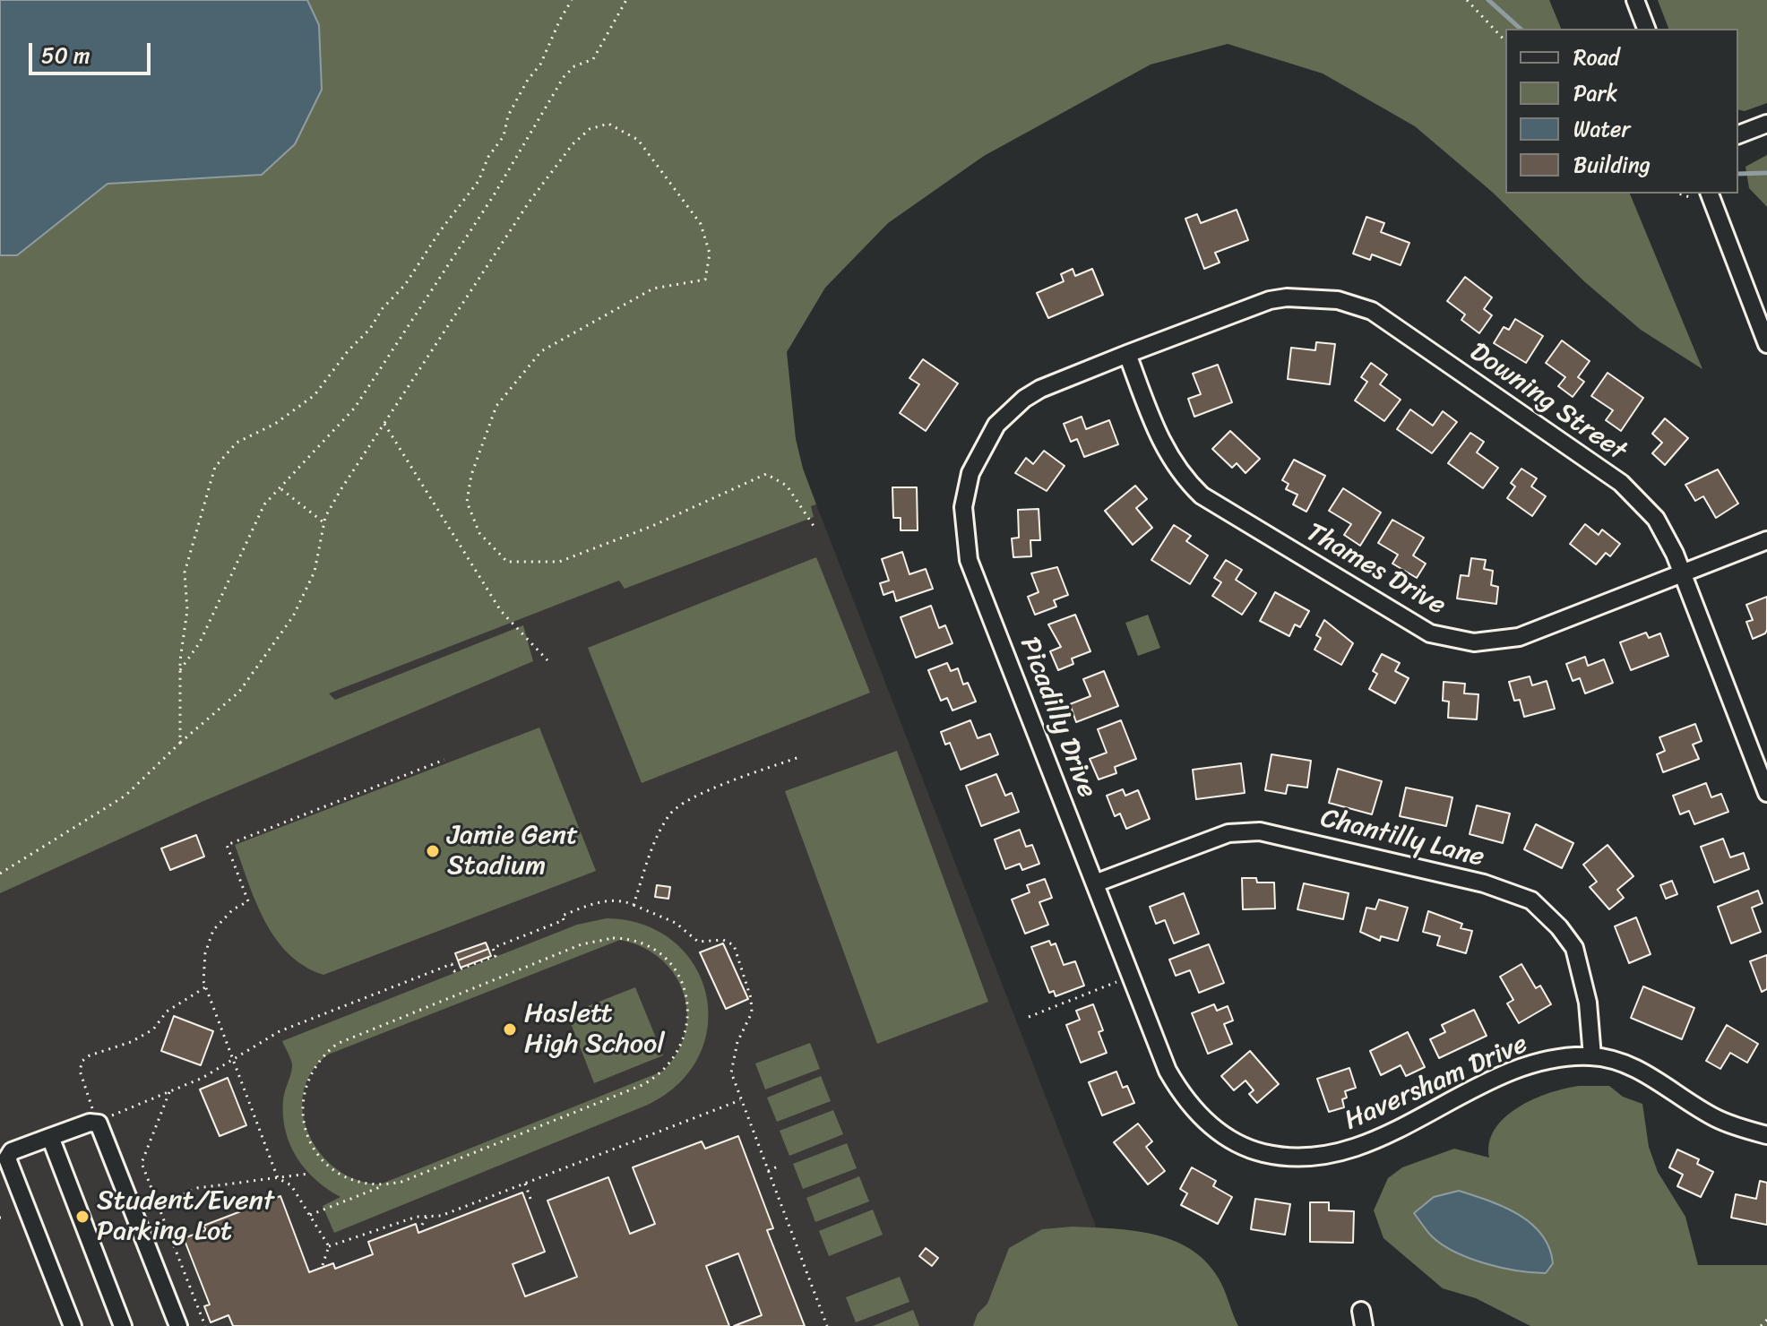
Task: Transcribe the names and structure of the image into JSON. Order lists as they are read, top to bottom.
{
  "streets": {
    "street": [
      "Downing Street",
      "Thames Drive",
      "Picadilly Drive",
      "Chantilly Lane",
      "Haversham Drive"
    ]
  },
  "crossings": [
    ["Downing Street", "Thames Drive"],
    ["Downing Street", "Picadilly Drive"],
    ["Thames Drive", "Picadilly Drive"],
    ["Picadilly Drive", "Chantilly Lane"],
    ["Picadilly Drive", "Haversham Drive"],
    ["Chantilly Lane", "Haversham Drive"]
  ],
  "places": ["Jamie Gent Stadium", "Haslett High School", "Student/Event Parking Lot"],
  "legend": [
    "Road",
    "Park",
    "Water",
    "Building"
  ],
  "scale_bar": "50 m"
}
